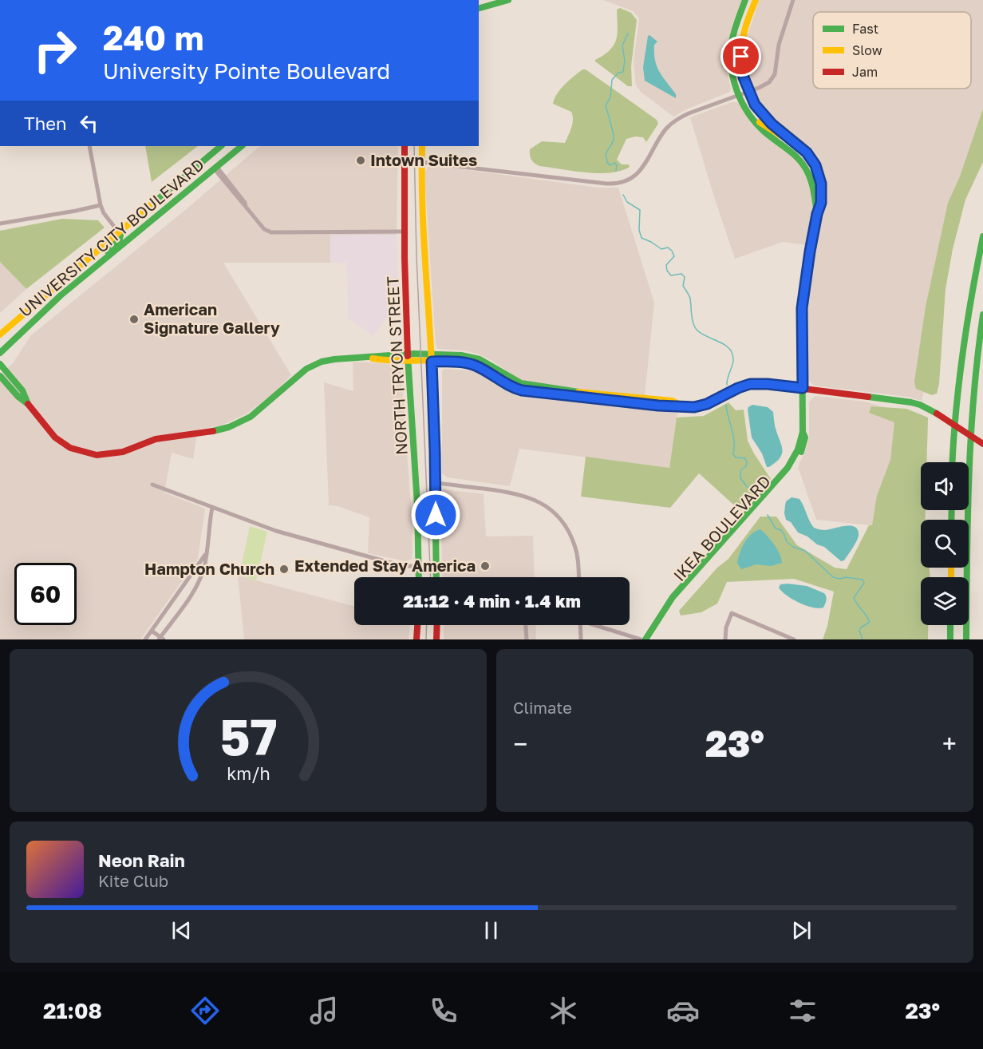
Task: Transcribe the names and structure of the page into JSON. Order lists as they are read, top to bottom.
{
  "streets": {
    "main road": ["UNIVERSITY CITY BOULEVARD", "NORTH TRYON STREET", "IKEA BOULEVARD"]
  },
  "places": [
    "Intown Suites",
    "American Signature Gallery",
    "Extended Stay America",
    "Hampton Church"
  ],
  "legend": ["Fast", "Slow", "Jam"],
  "page": {
    "turn": ["240 m", "University Pointe Boulevard"],
    "then": "Then",
    "limit": "60",
    "trip": "21:12 · 4 min · 1.4 km",
    "tile": "Climate",
    "heat": ["−", "23°", "+"],
    "song": ["Neon Rain", "Kite Club"],
    "tabs": ["21:08", "23°"],
    "gauge": ["57", "km/h"]
  }
}
